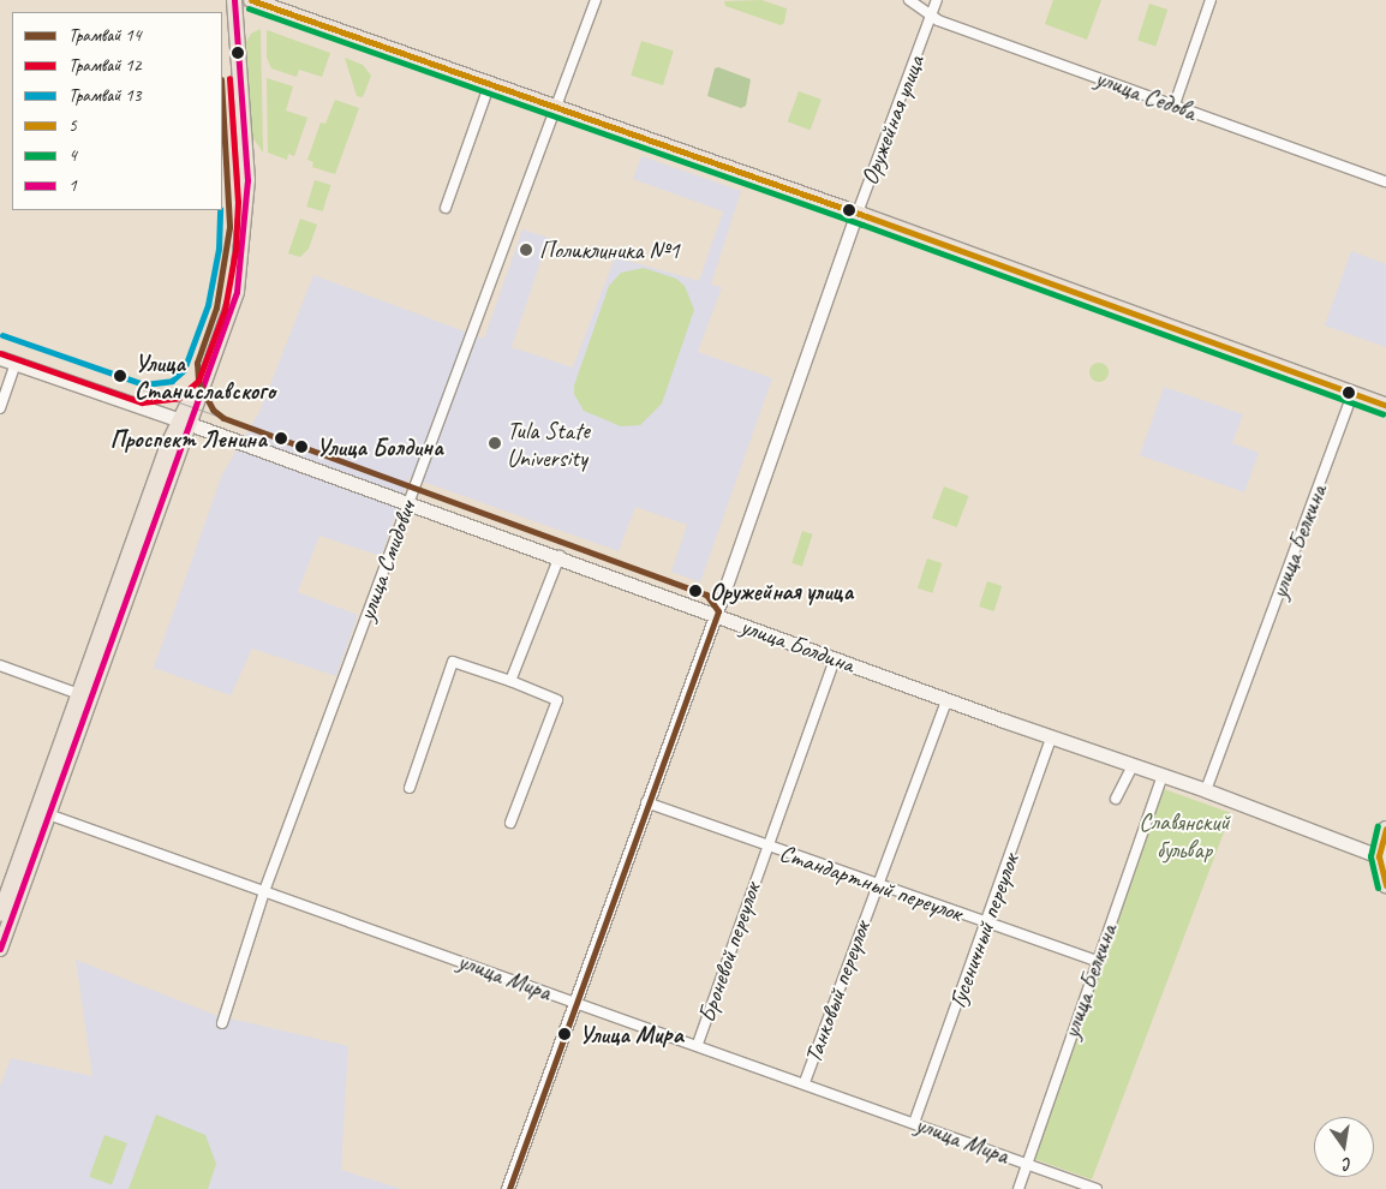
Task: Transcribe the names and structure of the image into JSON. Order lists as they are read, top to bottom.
{
  "streets": {
    "main road": ["улица Болдина"],
    "street": [
      "улица Седова",
      "Оружейная улица",
      "улица Белкина",
      "улица Смидович",
      "Стандартный переулок",
      "Гусеничный переулок",
      "Броневой переулок",
      "улица Мира",
      "Танковый переулок"
    ]
  },
  "crossings": [
    ["улица Седова", "Оружейная улица"],
    ["Оружейная улица", "улица Болдина"],
    ["Оружейная улица", "Стандартный переулок"],
    ["Оружейная улица", "улица Мира"],
    ["улица Белкина", "улица Болдина"],
    ["улица Белкина", "Стандартный переулок"],
    ["улица Белкина", "улица Мира"],
    ["улица Смидович", "улица Болдина"],
    ["улица Смидович", "улица Мира"],
    ["улица Болдина", "Гусеничный переулок"],
    ["улица Болдина", "Броневой переулок"],
    ["улица Болдина", "Танковый переулок"],
    ["Стандартный переулок", "Гусеничный переулок"],
    ["Стандартный переулок", "Броневой переулок"],
    ["Стандартный переулок", "Танковый переулок"],
    ["Гусеничный переулок", "улица Мира"],
    ["Броневой переулок", "улица Мира"],
    ["улица Мира", "Танковый переулок"]
  ],
  "parks": ["Славянский бульвар"],
  "places": [
    "Поликлиника №1",
    "Улица Станиславского",
    "Проспект Ленина",
    "Tula State University",
    "Улица Болдина",
    "Оружейная улица",
    "Улица Мира"
  ],
  "lines": [
    "transit line 5",
    "transit line 1",
    "transit line 4",
    "tram line 12",
    "tram line 14",
    "tram line 13"
  ],
  "legend": [
    "Трамвай 14",
    "Трамвай 12",
    "Трамвай 13",
    "5",
    "4",
    "1"
  ],
  "north": "bottom"
}
